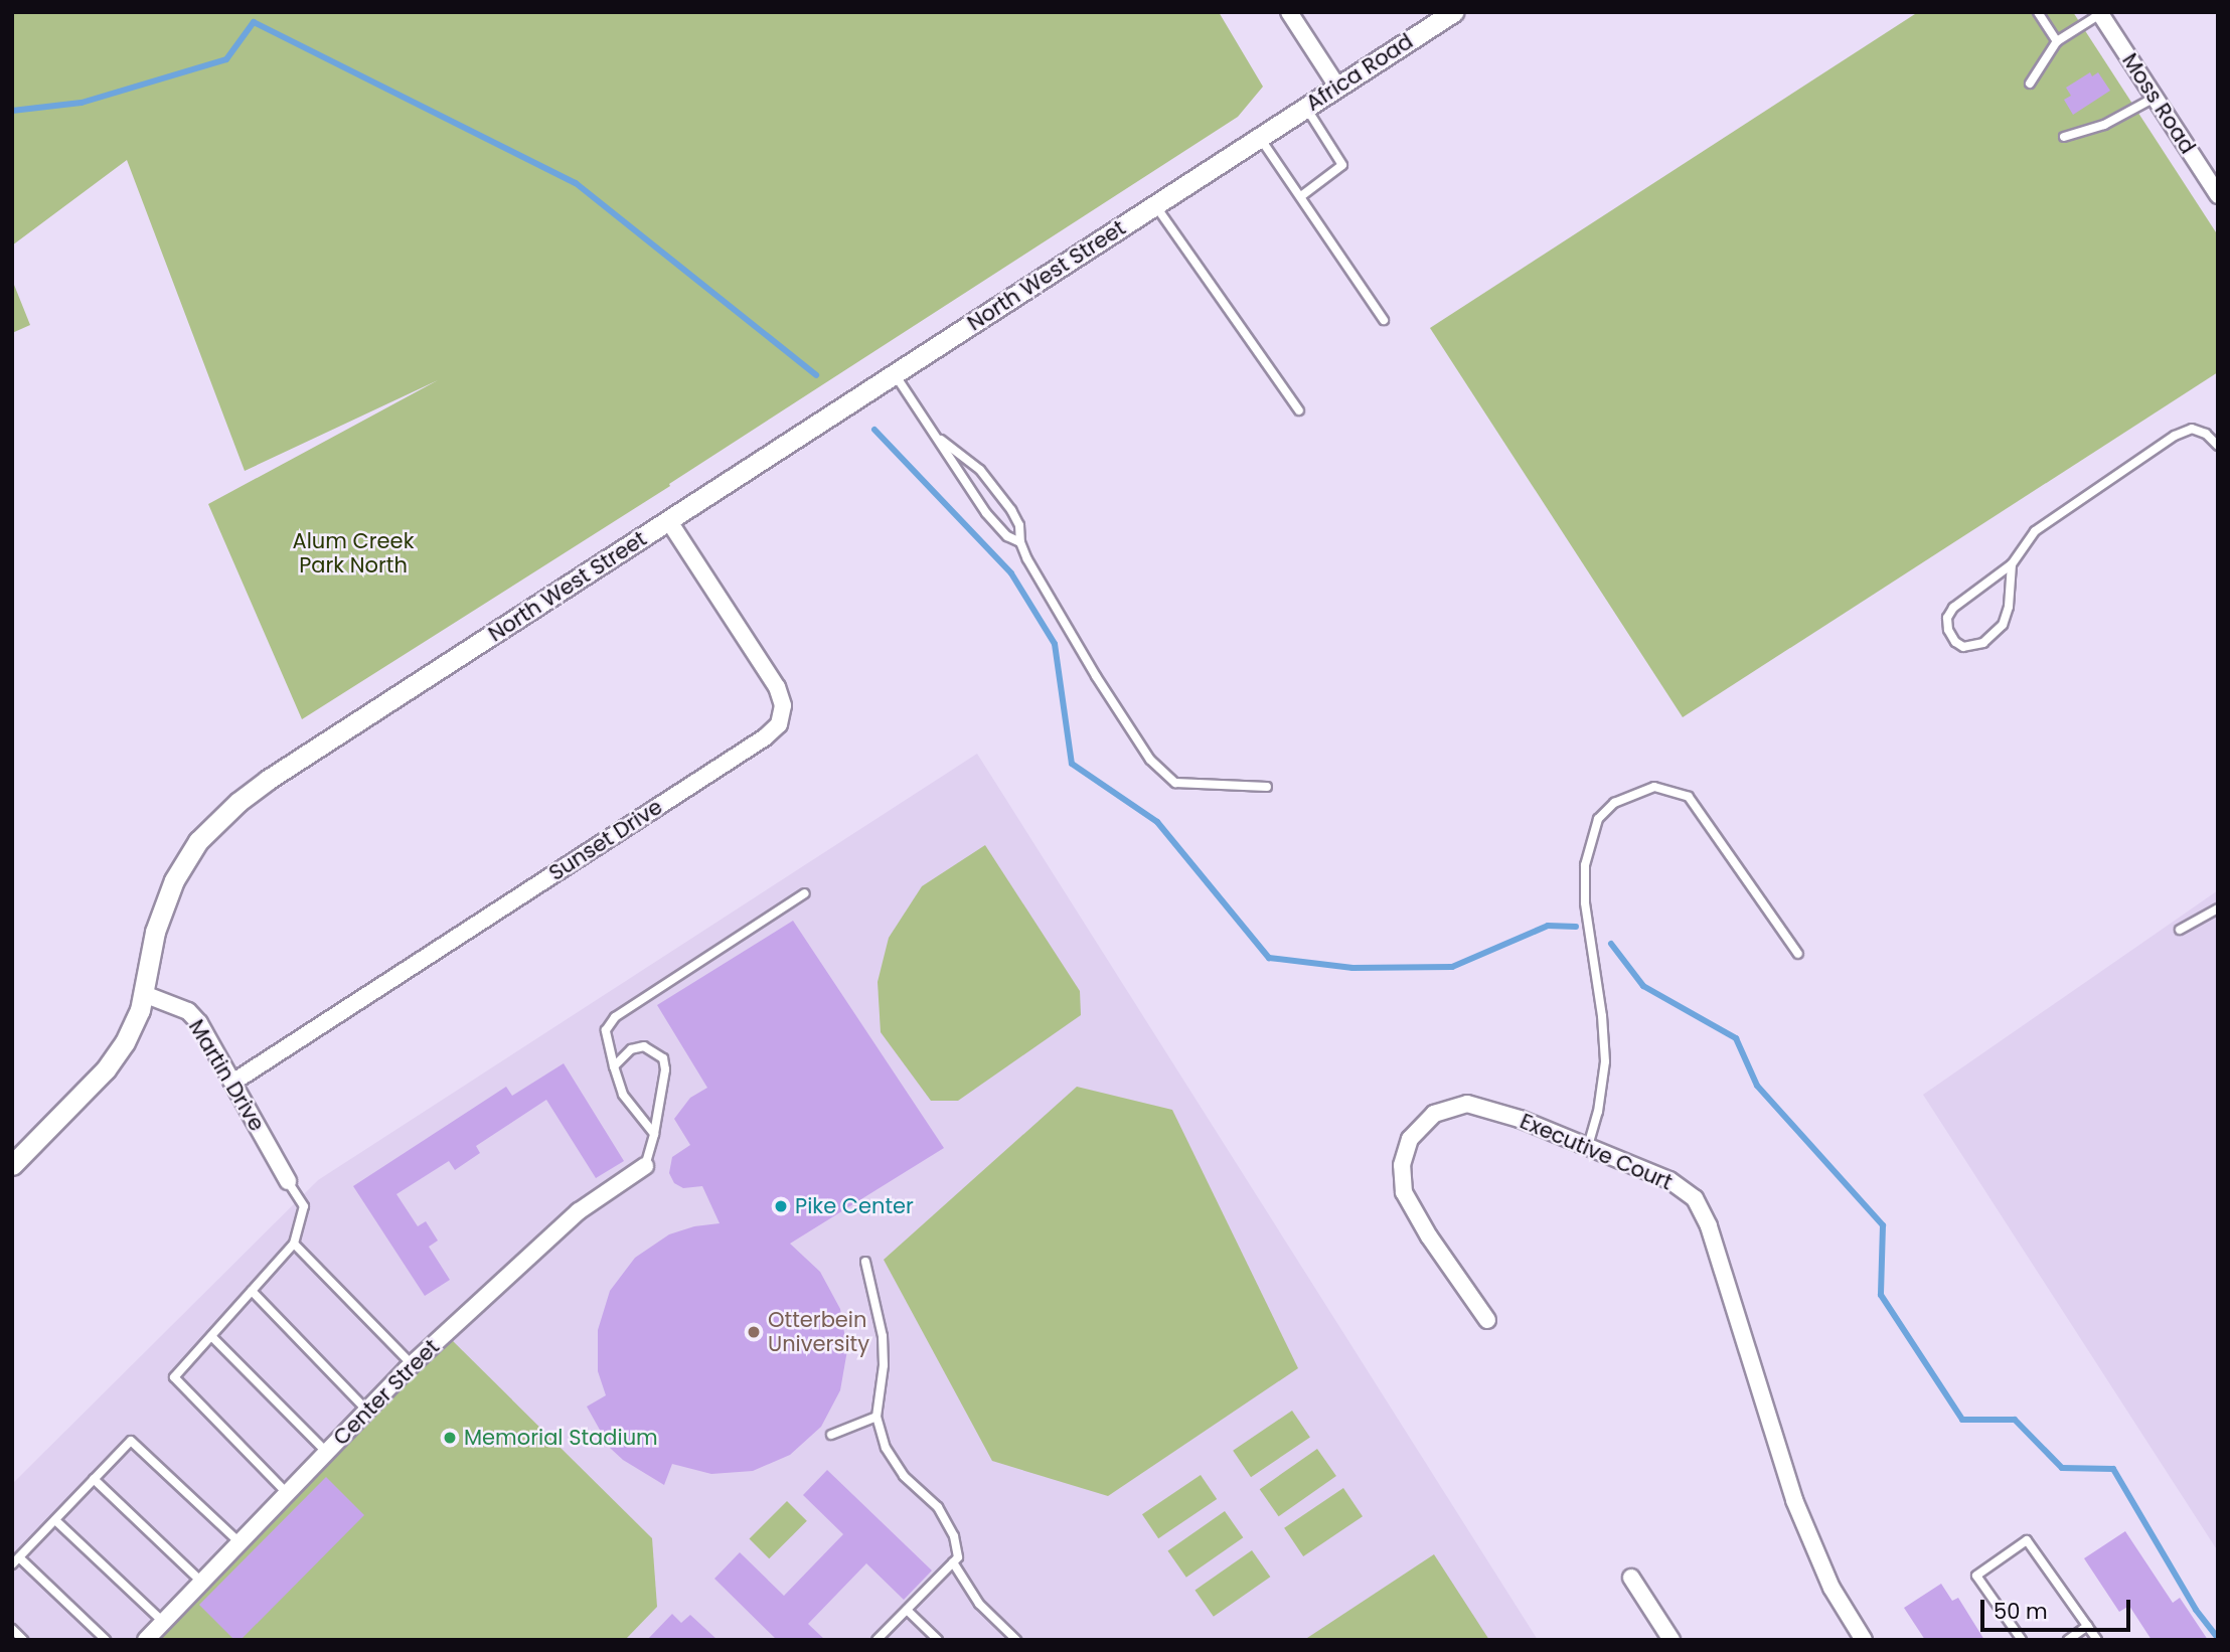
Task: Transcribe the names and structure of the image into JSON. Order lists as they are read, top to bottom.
{
  "streets": {
    "street": [
      "Africa Road",
      "Moss Road",
      "North West Street",
      "Sunset Drive",
      "Martin Drive",
      "Executive Court",
      "Center Street"
    ]
  },
  "crossings": [
    ["Africa Road", "North West Street"],
    ["North West Street", "Sunset Drive"],
    ["North West Street", "Martin Drive"],
    ["Sunset Drive", "Martin Drive"]
  ],
  "parks": ["Alum Creek Park North"],
  "places": ["Pike Center", "Otterbein University", "Memorial Stadium"],
  "scale_bar": "50 m"
}
